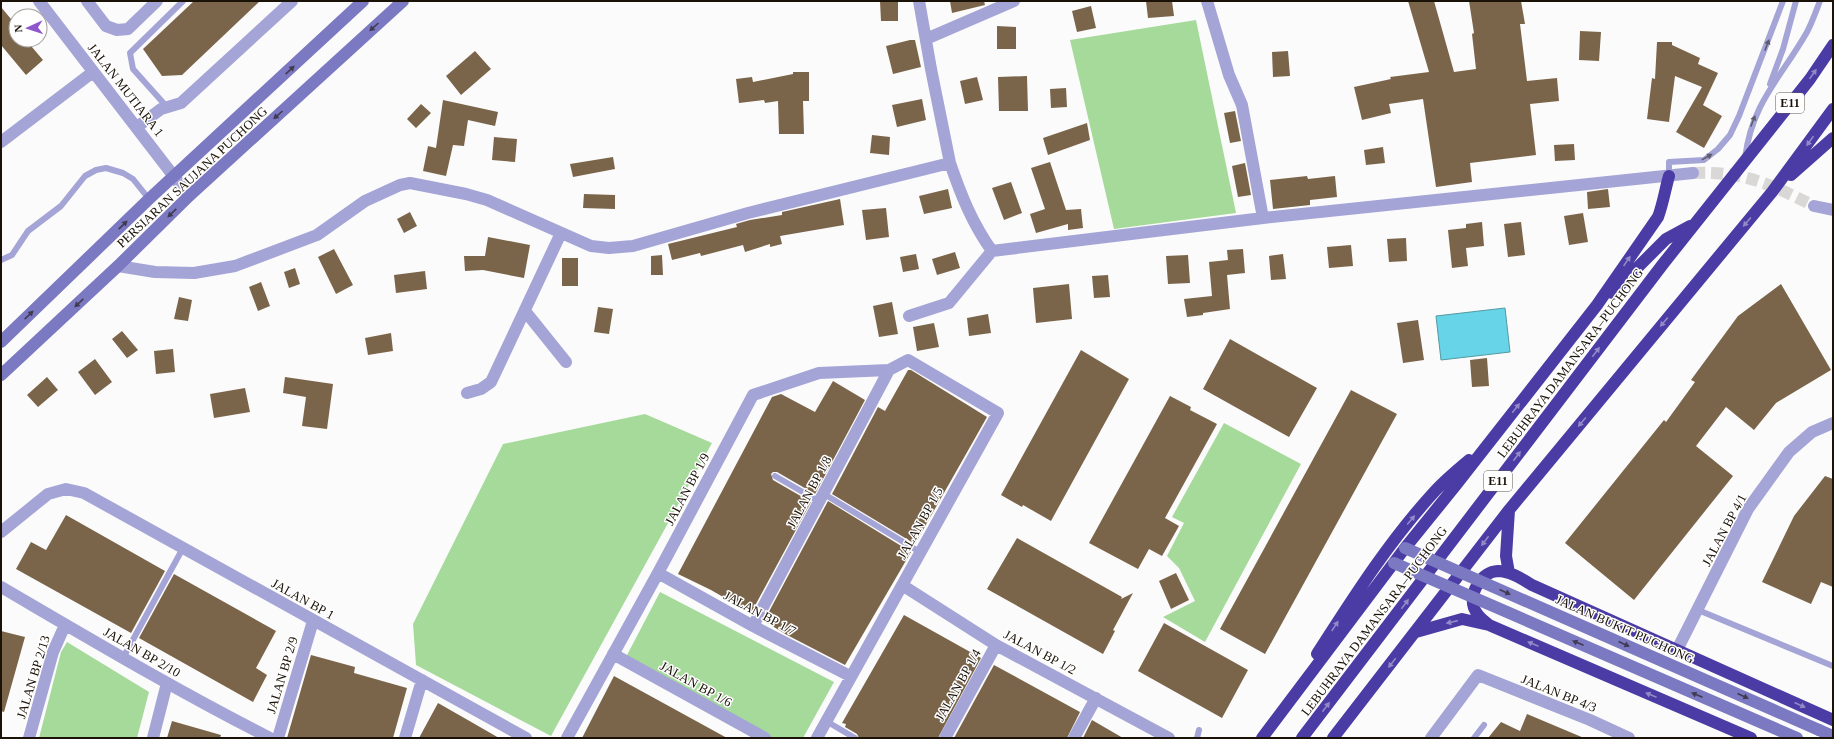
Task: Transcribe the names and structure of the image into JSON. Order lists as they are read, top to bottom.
{
  "streets": {
    "highway": ["E11", "LEBUHRAYA DAMANSARA–PUCHONG"],
    "street": [
      "JALAN MUTIARA 1",
      "PERSIARAN SAUJANA PUCHONG",
      "JALAN BP 1/9",
      "JALAN BP 1/8",
      "JALAN BP 1/5",
      "JALAN BP 4/1",
      "JALAN BP 1",
      "JALAN BP 1/7",
      "JALAN BUKIT PUCHONG",
      "JALAN BP 2/10",
      "JALAN BP 1/2",
      "JALAN BP 2/9",
      "JALAN BP 2/13",
      "JALAN BP 1/6",
      "JALAN BP 1/4",
      "JALAN BP 4/3"
    ]
  },
  "crossings": [
    ["JALAN MUTIARA 1", "PERSIARAN SAUJANA PUCHONG"],
    ["JALAN BP 1/9", "JALAN BP 1/8"],
    ["JALAN BP 1/9", "JALAN BP 1/5"],
    ["JALAN BP 1/9", "JALAN BP 1/7"],
    ["JALAN BP 1/9", "JALAN BP 1/6"],
    ["JALAN BP 1/8", "JALAN BP 1/7"],
    ["JALAN BP 1/5", "JALAN BP 1/7"],
    ["JALAN BP 1/5", "JALAN BP 1/2"],
    ["JALAN BP 1", "JALAN BP 2/9"],
    ["JALAN BP 2/10", "JALAN BP 2/13"],
    ["JALAN BP 1/2", "JALAN BP 1/4"]
  ],
  "north": "left"
}
